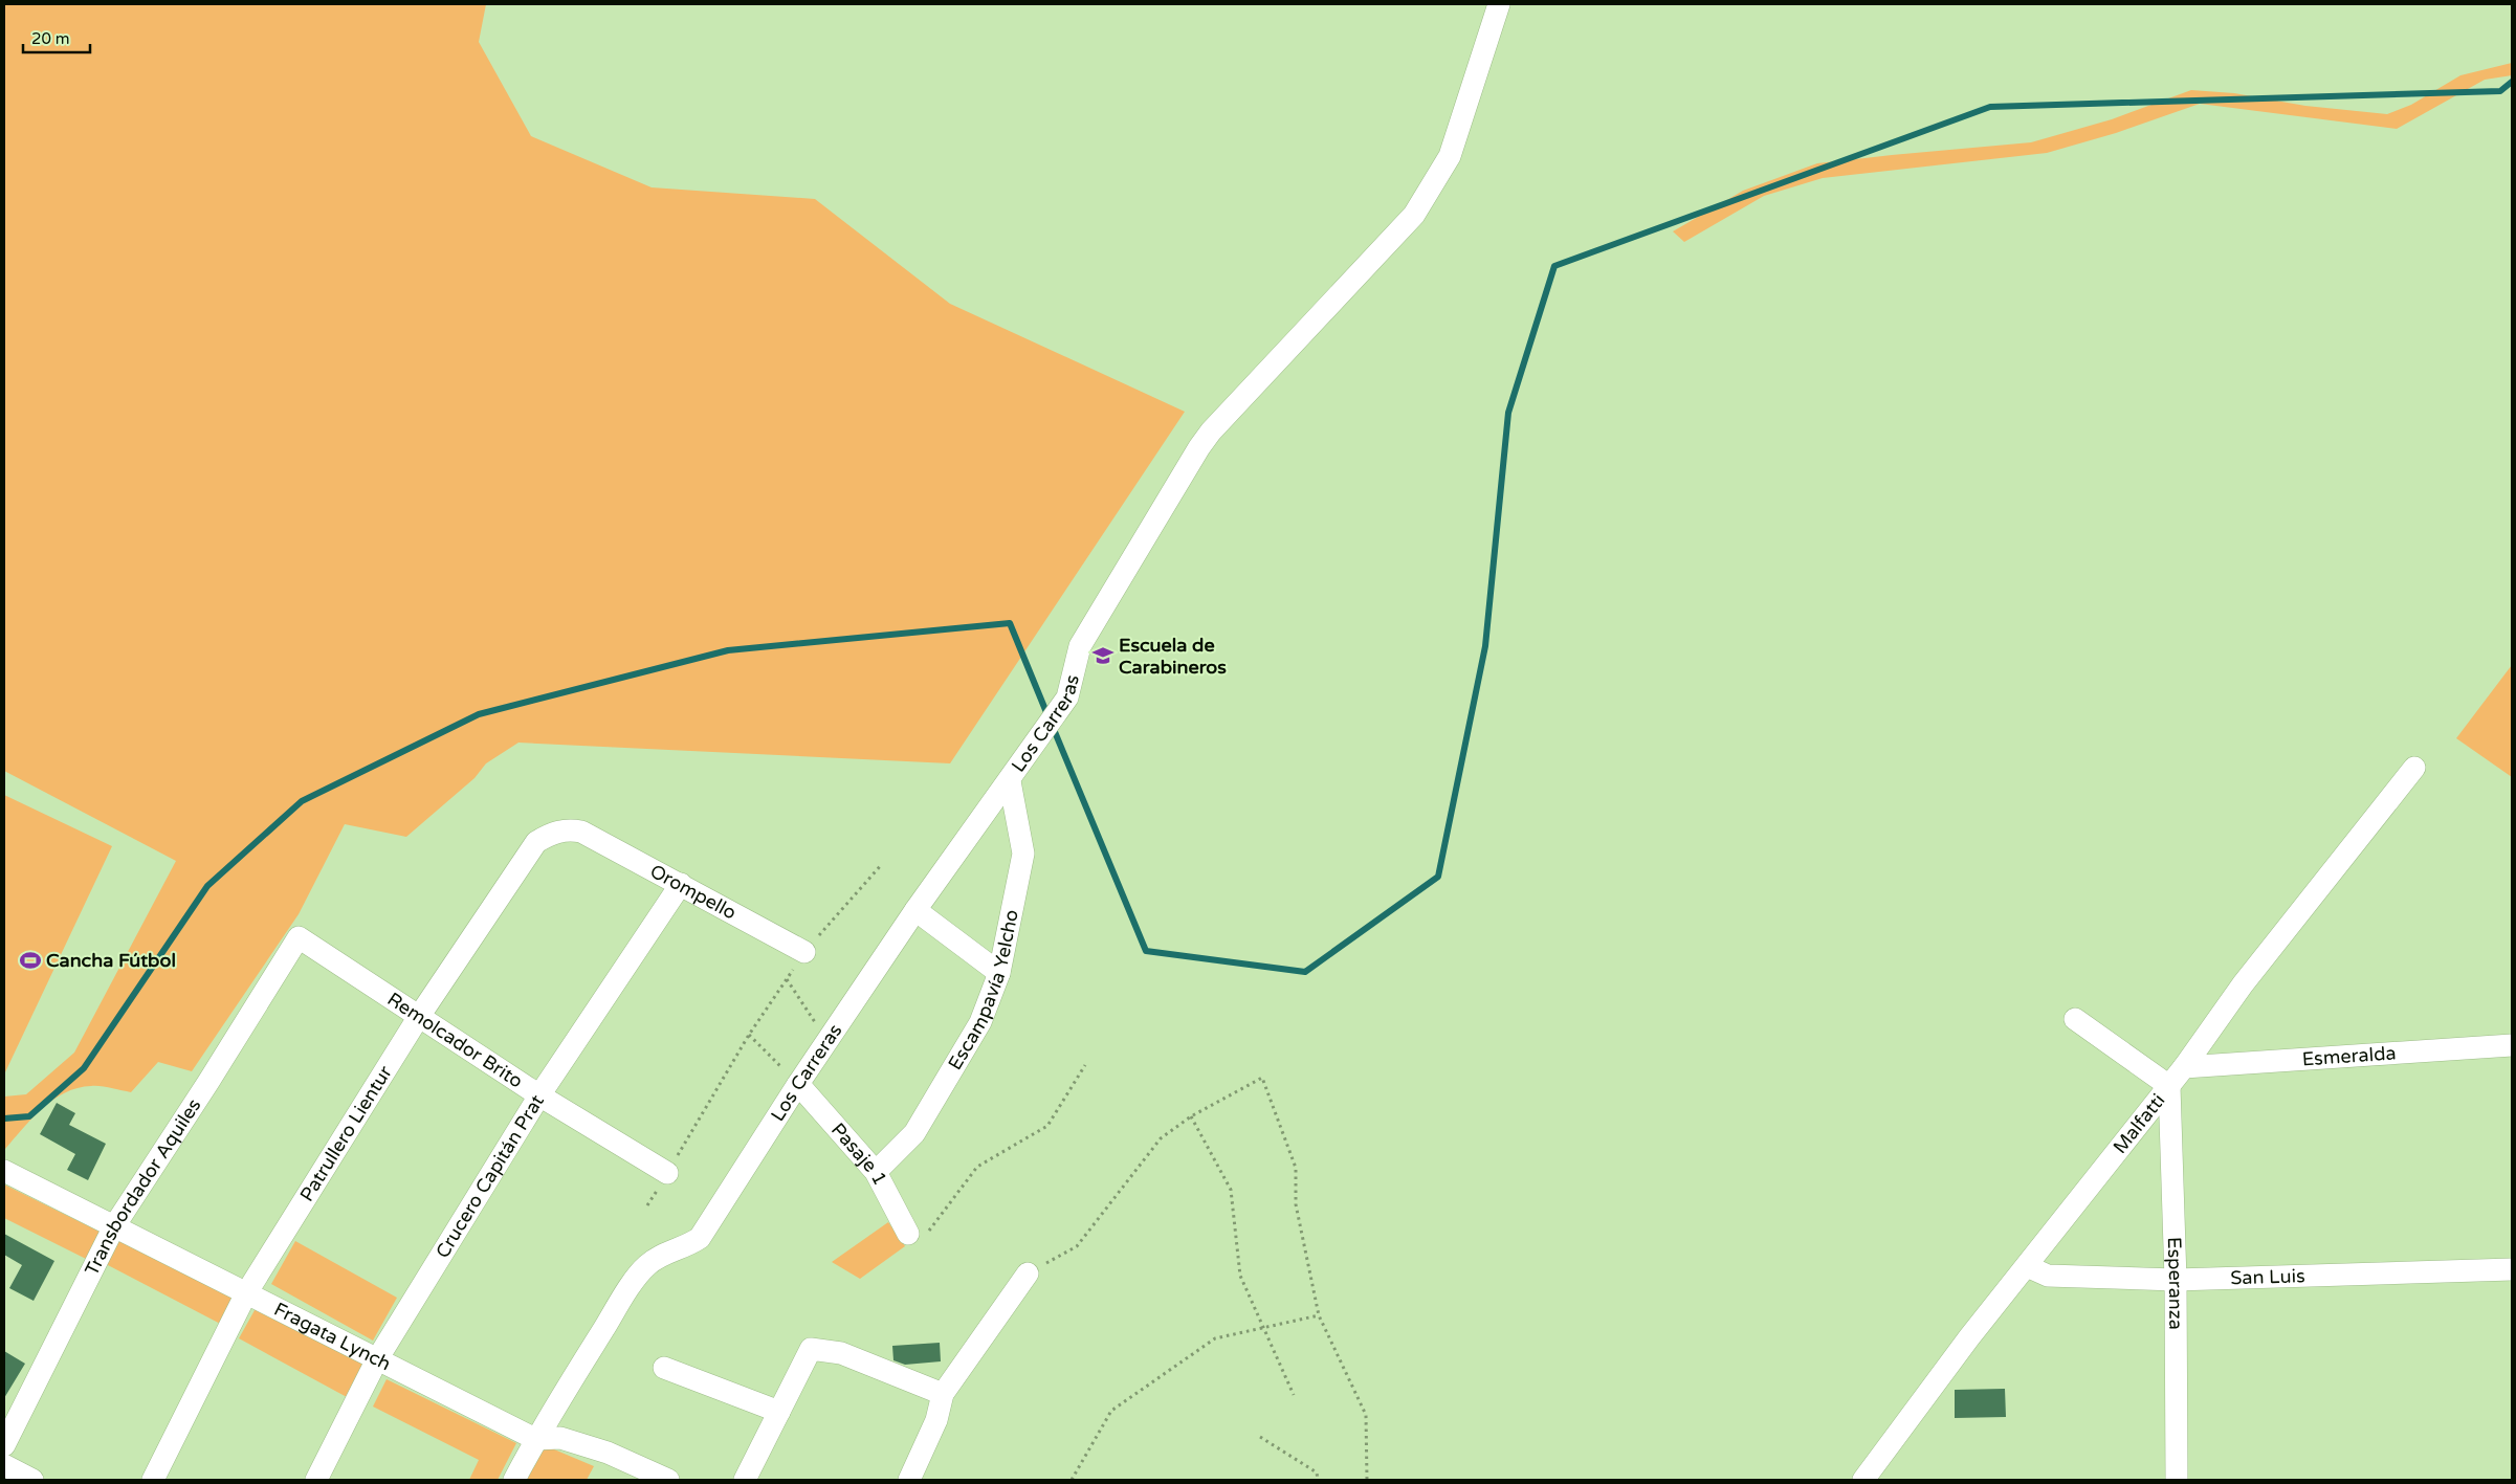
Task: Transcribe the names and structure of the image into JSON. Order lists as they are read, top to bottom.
{
  "streets": {
    "street": [
      "Los Carreras",
      "Orompello",
      "Escampavía Yelcho",
      "Remolcador Brito",
      "Esmeralda",
      "Malfatti",
      "Patrullero Lientur",
      "Pasaje 1",
      "Crucero Capitán Prat",
      "Transbordador Aquiles",
      "San Luis",
      "Esperanza",
      "Fragata Lynch"
    ]
  },
  "crossings": [
    ["Los Carreras", "Escampavía Yelcho"],
    ["Los Carreras", "Pasaje 1"],
    ["Los Carreras", "Fragata Lynch"],
    ["Orompello", "Patrullero Lientur"],
    ["Orompello", "Crucero Capitán Prat"],
    ["Escampavía Yelcho", "Pasaje 1"],
    ["Remolcador Brito", "Patrullero Lientur"],
    ["Remolcador Brito", "Crucero Capitán Prat"],
    ["Remolcador Brito", "Transbordador Aquiles"],
    ["Esmeralda", "Malfatti"],
    ["Malfatti", "San Luis"],
    ["Malfatti", "Esperanza"],
    ["Patrullero Lientur", "Fragata Lynch"],
    ["Crucero Capitán Prat", "Fragata Lynch"],
    ["Transbordador Aquiles", "Fragata Lynch"],
    ["San Luis", "Esperanza"]
  ],
  "places": {
    "school or university": ["Escuela de Carabineros"],
    "sports": ["Cancha Fútbol"]
  },
  "scale_bar": "20 m"
}
